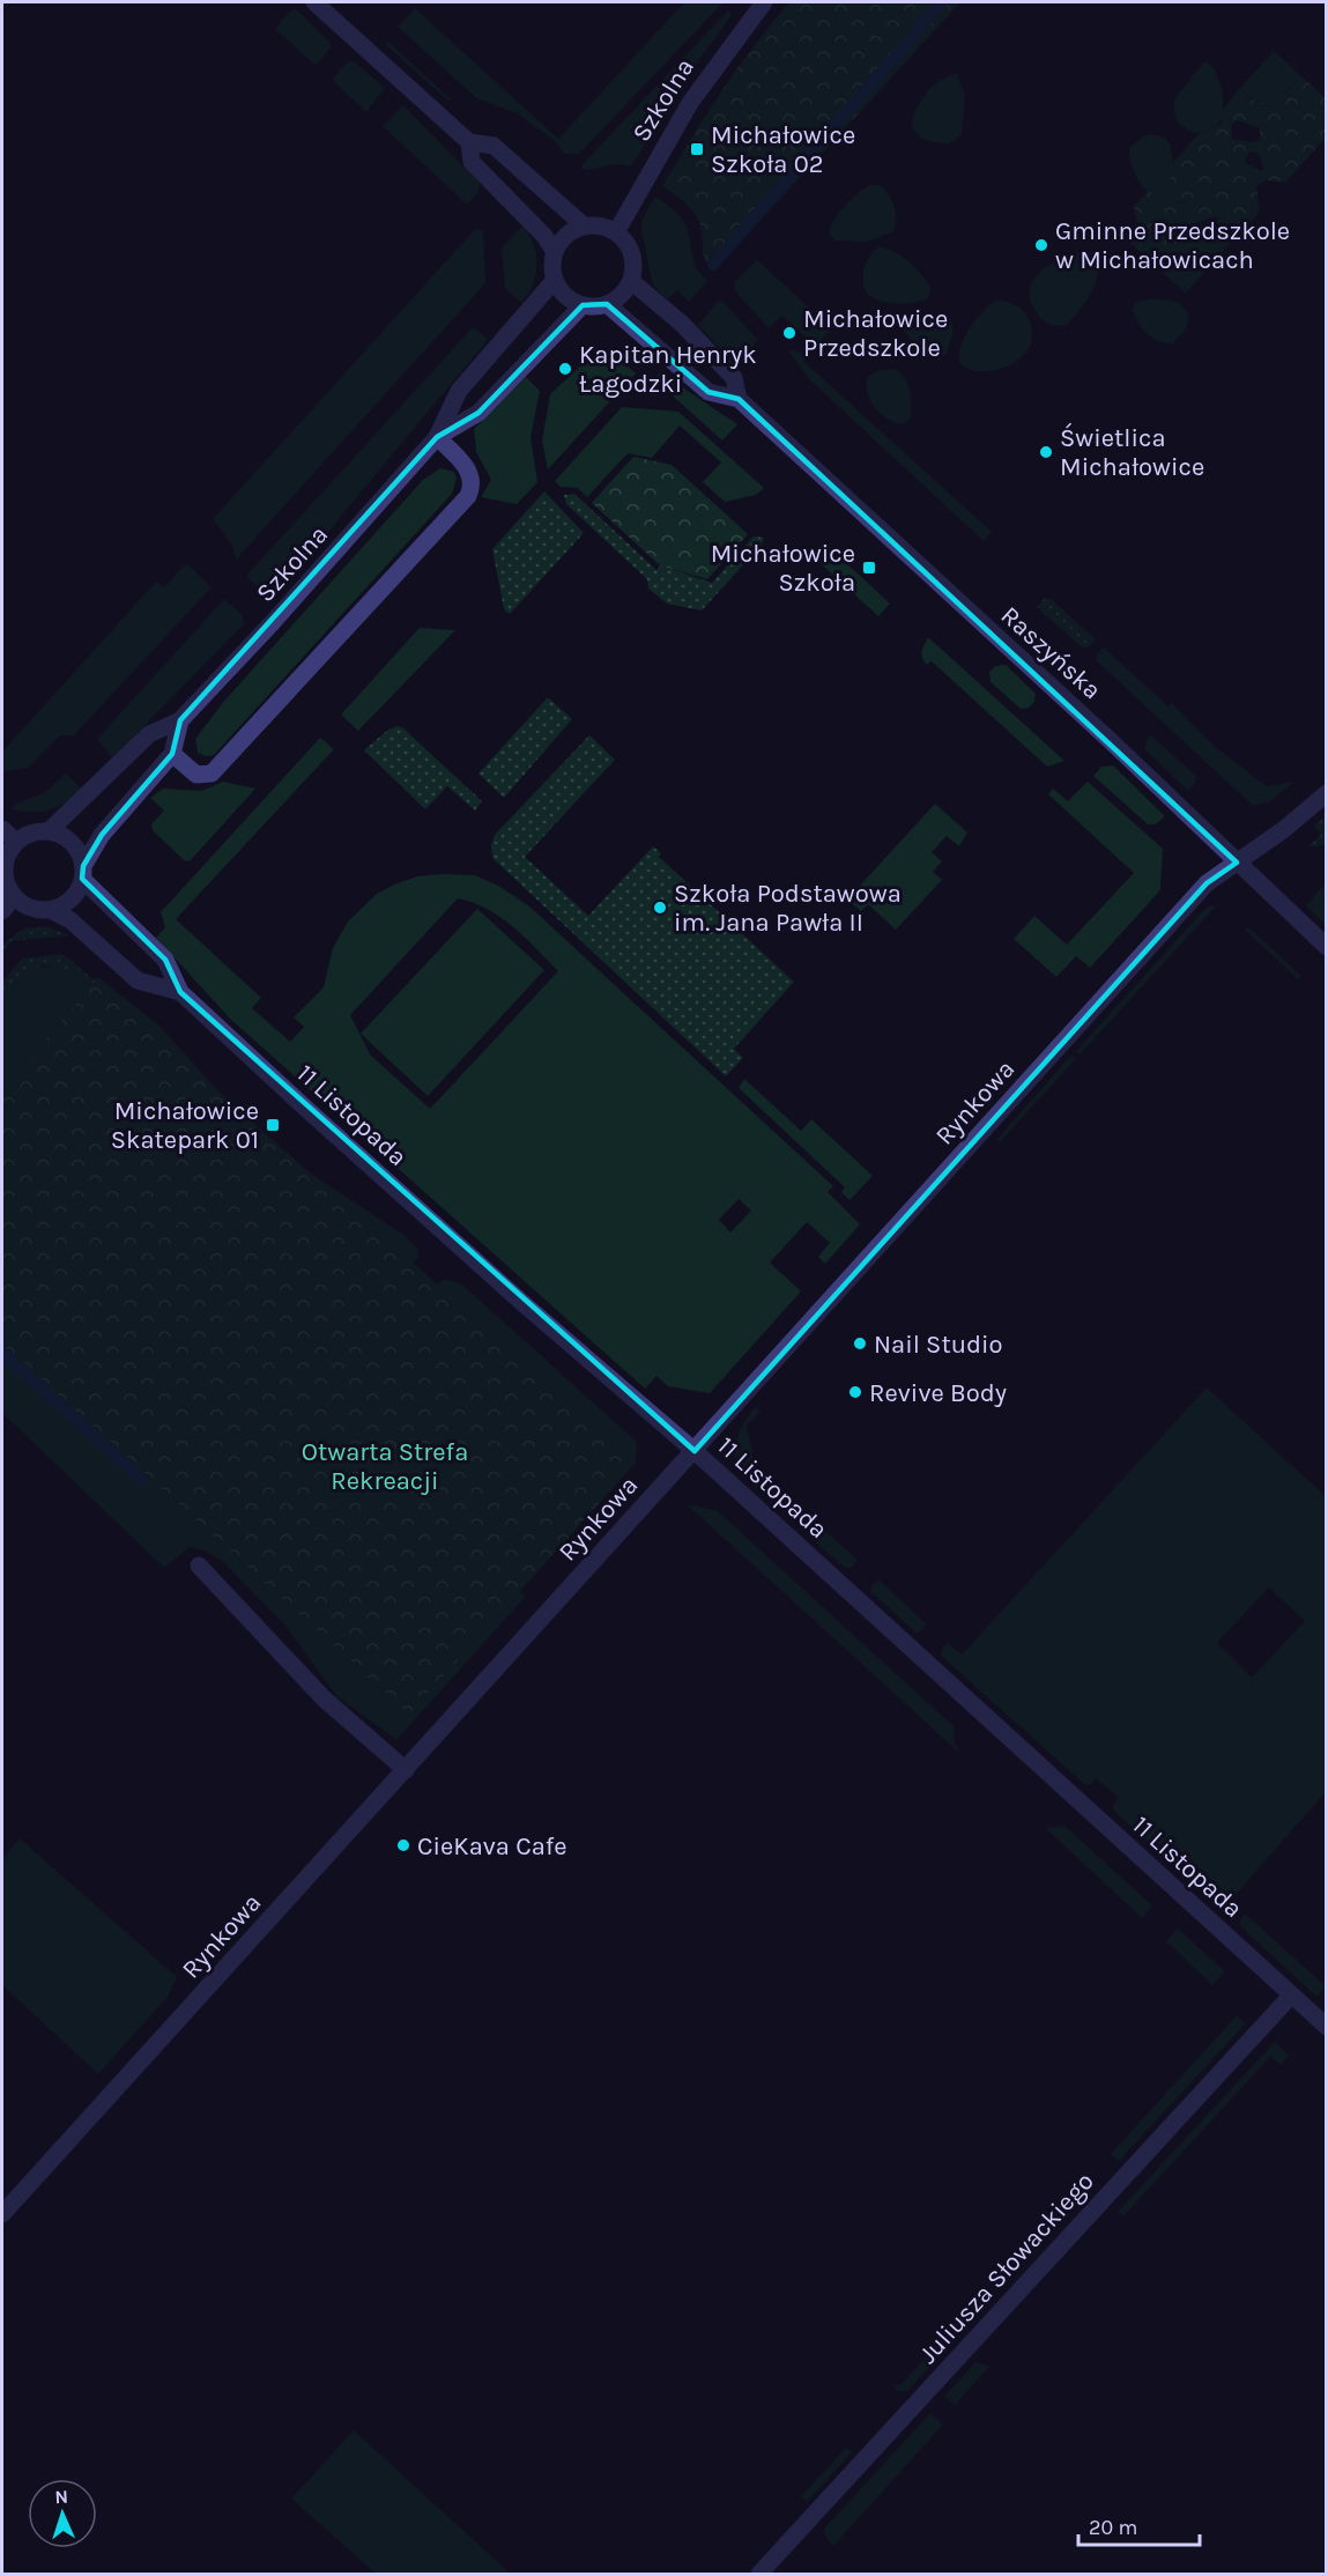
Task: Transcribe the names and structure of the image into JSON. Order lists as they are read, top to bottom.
{
  "streets": {
    "street": [
      "Szkolna",
      "Raszyńska",
      "Rynkowa",
      "11 Listopada",
      "Juliusza Słowackiego"
    ]
  },
  "crossings": [
    ["Szkolna", "Raszyńska"],
    ["Szkolna", "11 Listopada"],
    ["Raszyńska", "Rynkowa"],
    ["Rynkowa", "11 Listopada"],
    ["11 Listopada", "Juliusza Słowackiego"]
  ],
  "parks": ["Otwarta Strefa Rekreacji"],
  "places": {
    "transit": ["Michałowice Szkoła 02", "Michałowice Szkoła", "Michałowice Skatepark 01"],
    "other": [
      "Gminne Przedszkole w Michałowicach",
      "Michałowice Przedszkole",
      "Kapitan Henryk Łagodzki",
      "Świetlica Michałowice",
      "Szkoła Podstawowa im. Jana Pawła II",
      "Nail Studio",
      "Revive Body",
      "CieKava Cafe"
    ]
  },
  "scale_bar": "20 m",
  "north": "top"
}
